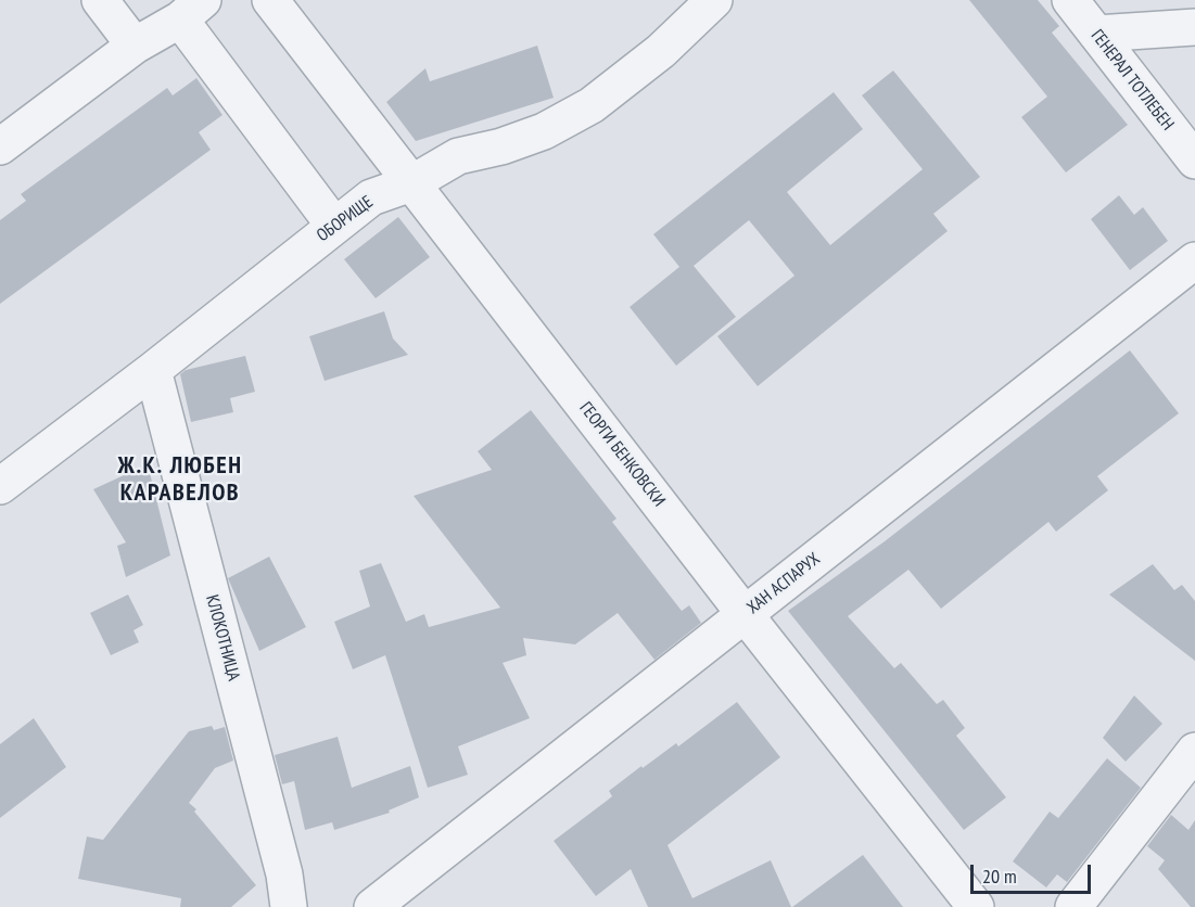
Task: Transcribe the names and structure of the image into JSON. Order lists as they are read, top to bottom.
{
  "streets": {
    "street": [
      "ГЕНЕРАЛ ТОТЛЕБЕН",
      "ОБОРИЩЕ",
      "ГЕОРГИ БЕНКОВСКИ",
      "ХАН АСПАРУХ",
      "КЛОКОТНИЦА"
    ]
  },
  "crossings": [
    ["ОБОРИЩЕ", "ГЕОРГИ БЕНКОВСКИ"],
    ["ОБОРИЩЕ", "КЛОКОТНИЦА"],
    ["ГЕОРГИ БЕНКОВСКИ", "ХАН АСПАРУХ"]
  ],
  "districts": ["Ж.К. ЛЮБЕН КАРАВЕЛОВ"],
  "scale_bar": "20 m"
}
